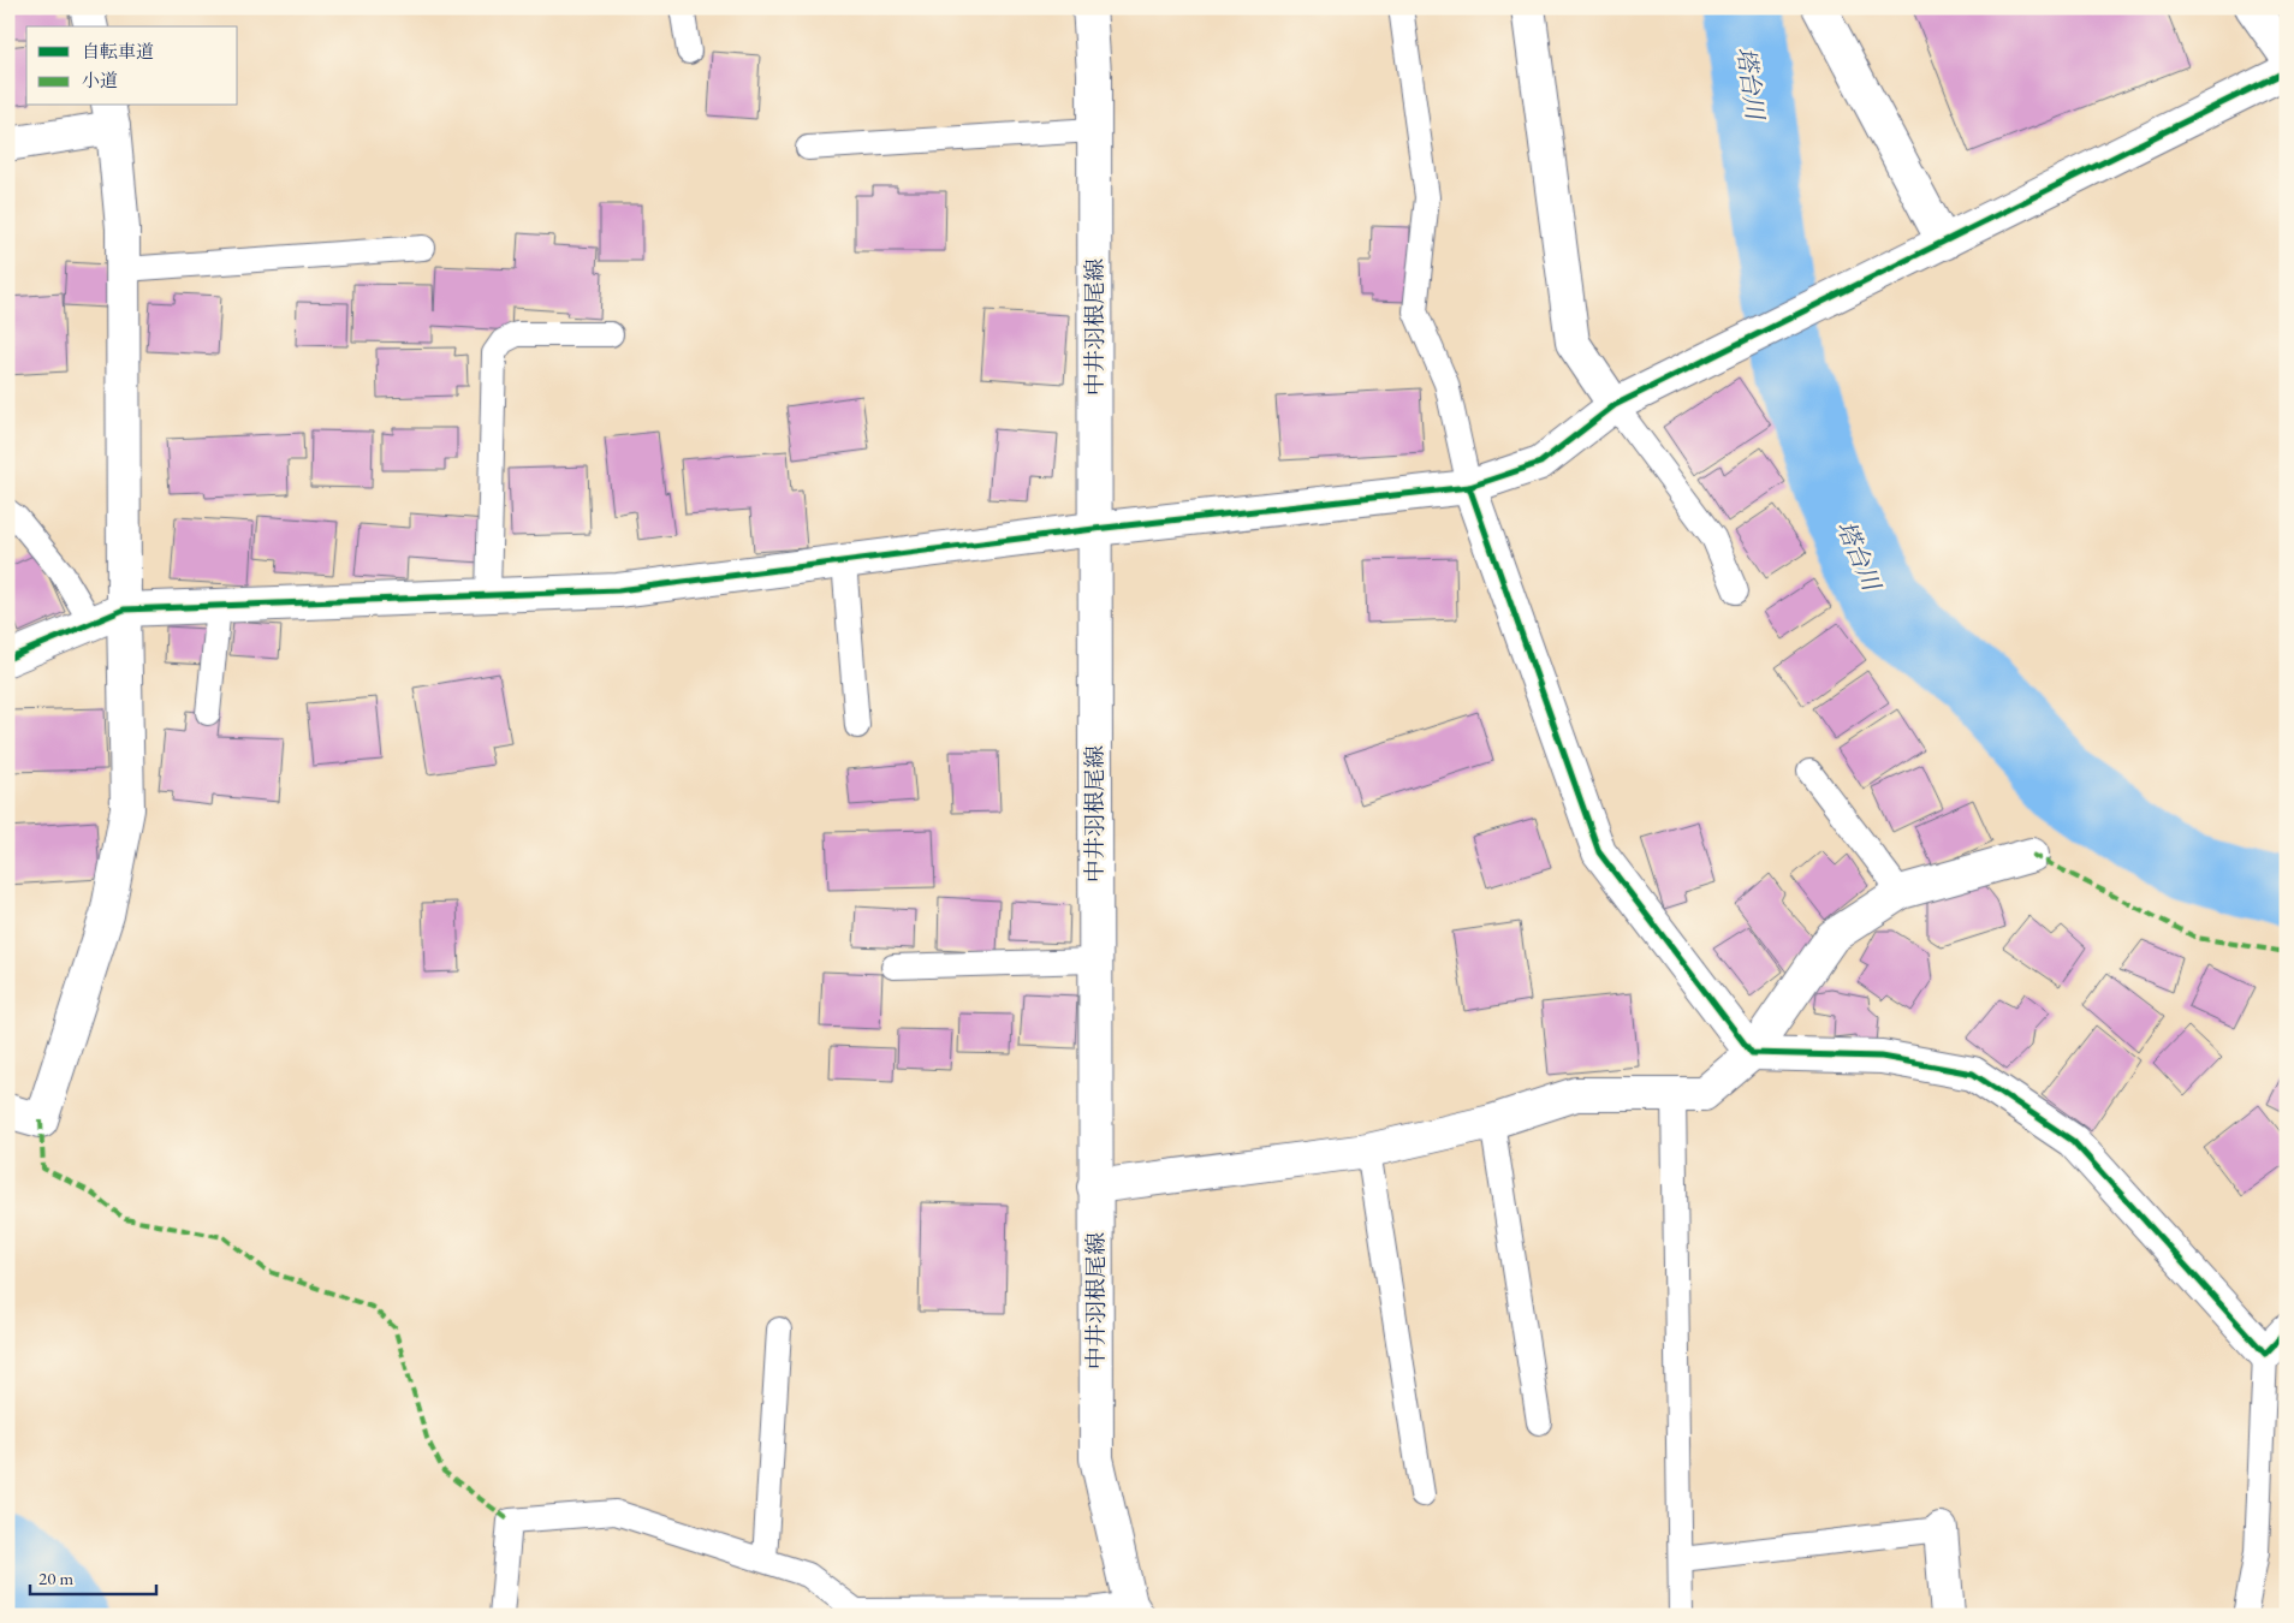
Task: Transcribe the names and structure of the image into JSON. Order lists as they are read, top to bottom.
{
  "streets": {
    "street": ["中井羽根尾線"]
  },
  "water": ["塔台川"],
  "legend": ["自転車道", "小道"],
  "scale_bar": "20 m"
}
